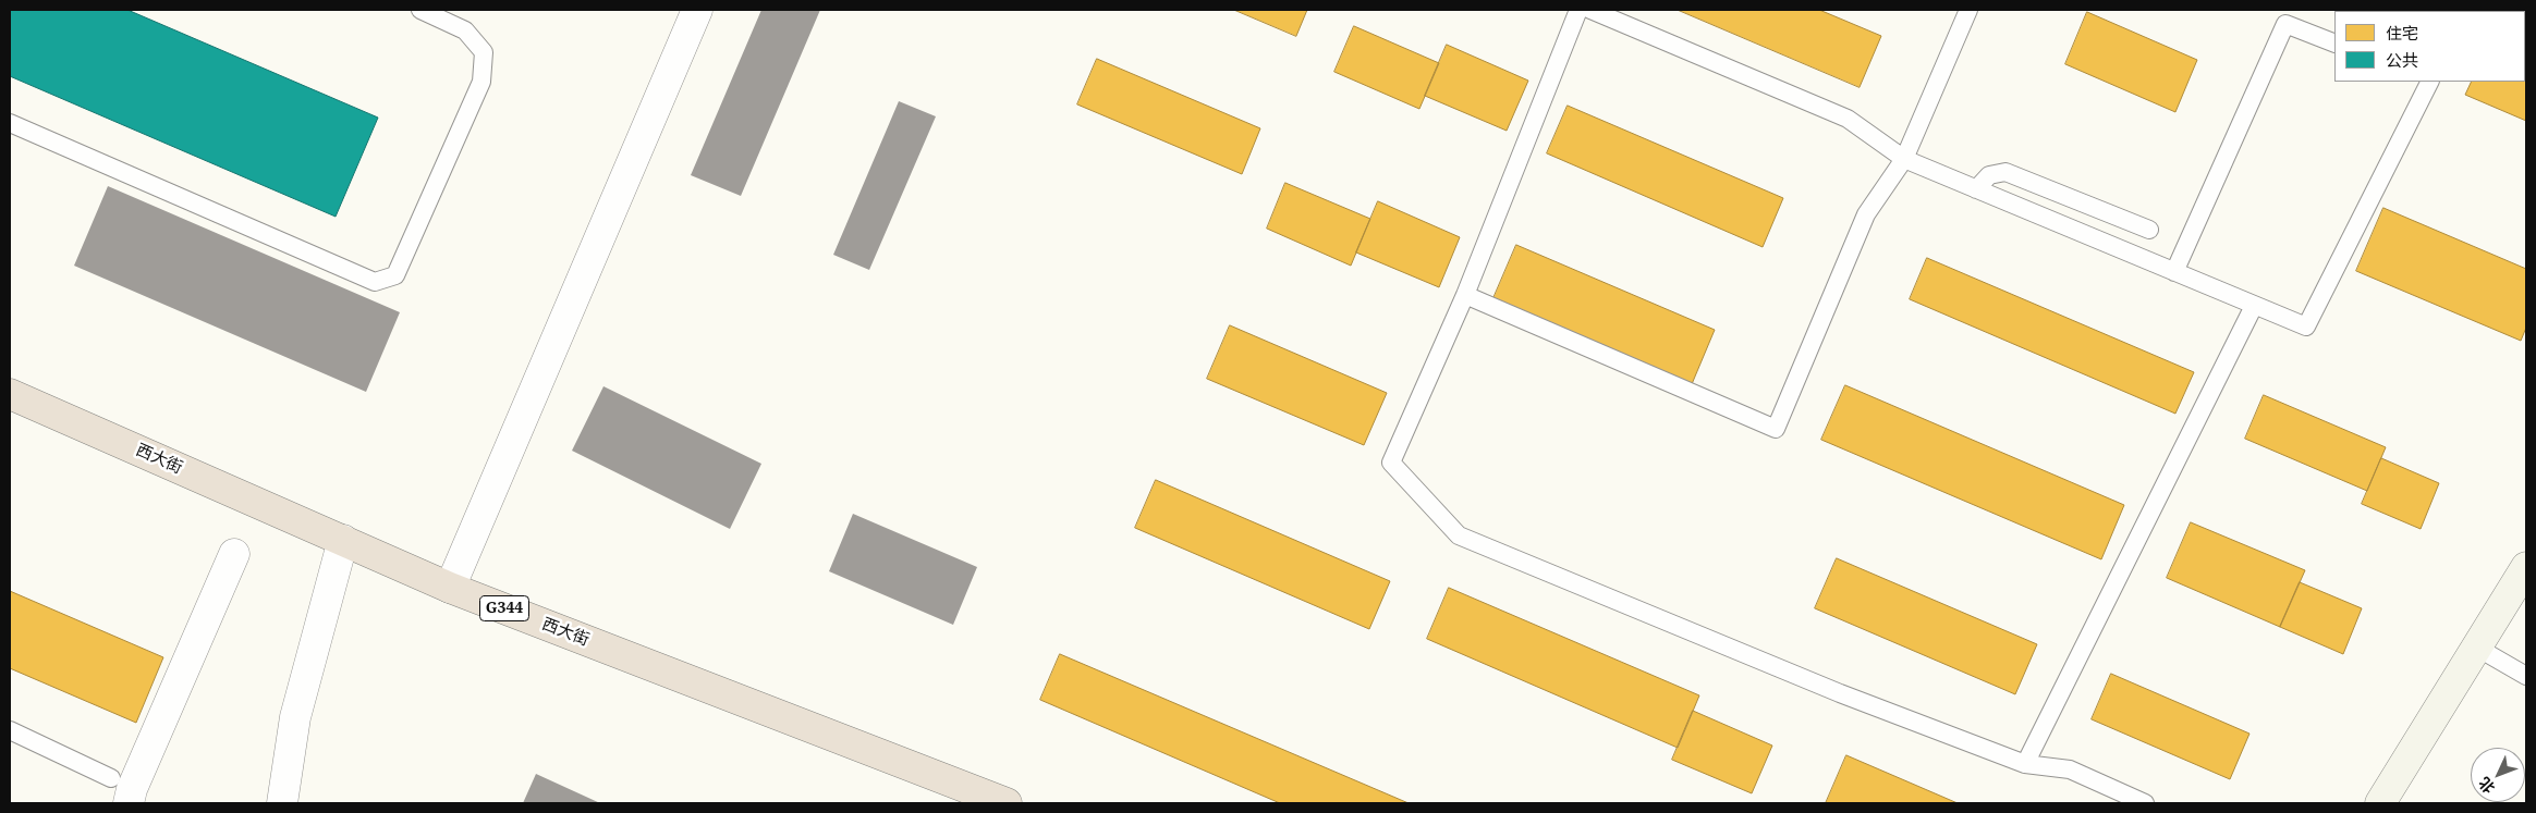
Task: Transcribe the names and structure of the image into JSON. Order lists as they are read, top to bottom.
{
  "streets": {
    "highway": ["西大街", "G344"]
  },
  "legend": ["住宅", "公共"],
  "north": "bottom left"
}
